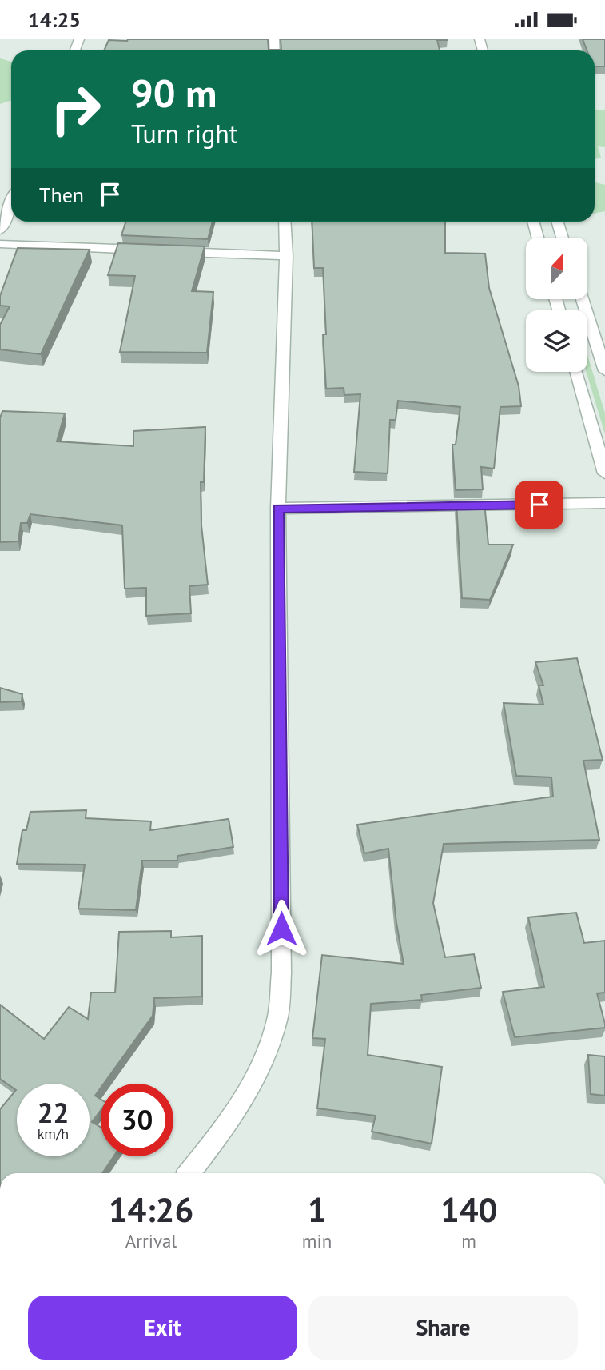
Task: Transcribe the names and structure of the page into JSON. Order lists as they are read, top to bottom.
{
  "north": "top",
  "page": {
    "status": "14:25",
    "turn": ["90 m", "Turn right"],
    "then": "Then",
    "speed": "22 km/h",
    "limit": "30",
    "eta": [
      "14:26",
      "Arrival",
      "1",
      "min",
      "140",
      "m"
    ],
    "buttons": ["Exit", "Share"]
  }
}
